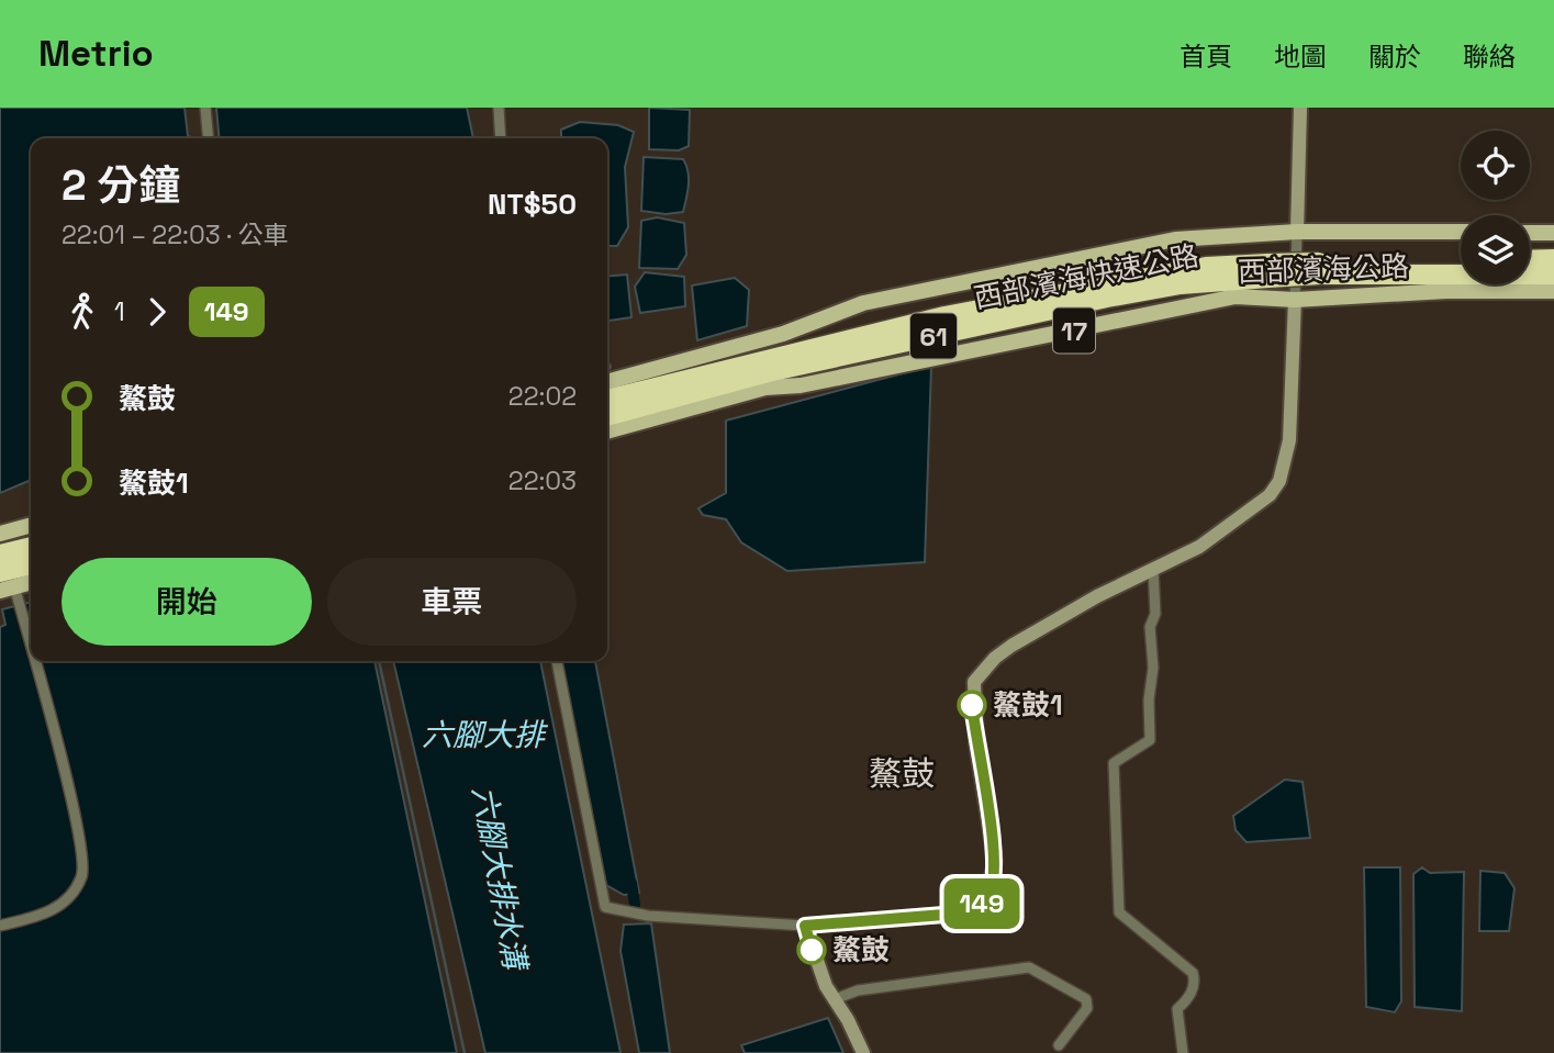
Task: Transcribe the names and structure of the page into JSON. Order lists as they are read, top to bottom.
{
  "streets": {
    "highway": ["西部濱海快速公路", "61"],
    "main road": ["西部濱海公路", "17"]
  },
  "crossings": [
    ["西部濱海快速公路", "61"]
  ],
  "districts": ["鰲鼓"],
  "water": ["六腳大排", "六腳大排水溝"],
  "places": ["鰲鼓1", "鰲鼓"],
  "lines": ["bus line 149"],
  "page": {
    "header": "Metrio",
    "nav": [
      "首頁",
      "地圖",
      "關於",
      "聯絡"
    ],
    "on_map": "149",
    "heading": ["2 分鐘", "22:01 – 22:03 · 公車", "NT$50"],
    "legs": ["1", "149"],
    "list": [
      {
        "name": "鰲鼓",
        "value": "22:02"
      },
      {
        "name": "鰲鼓1",
        "value": "22:03"
      }
    ],
    "buttons": ["開始", "車票"]
  }
}
